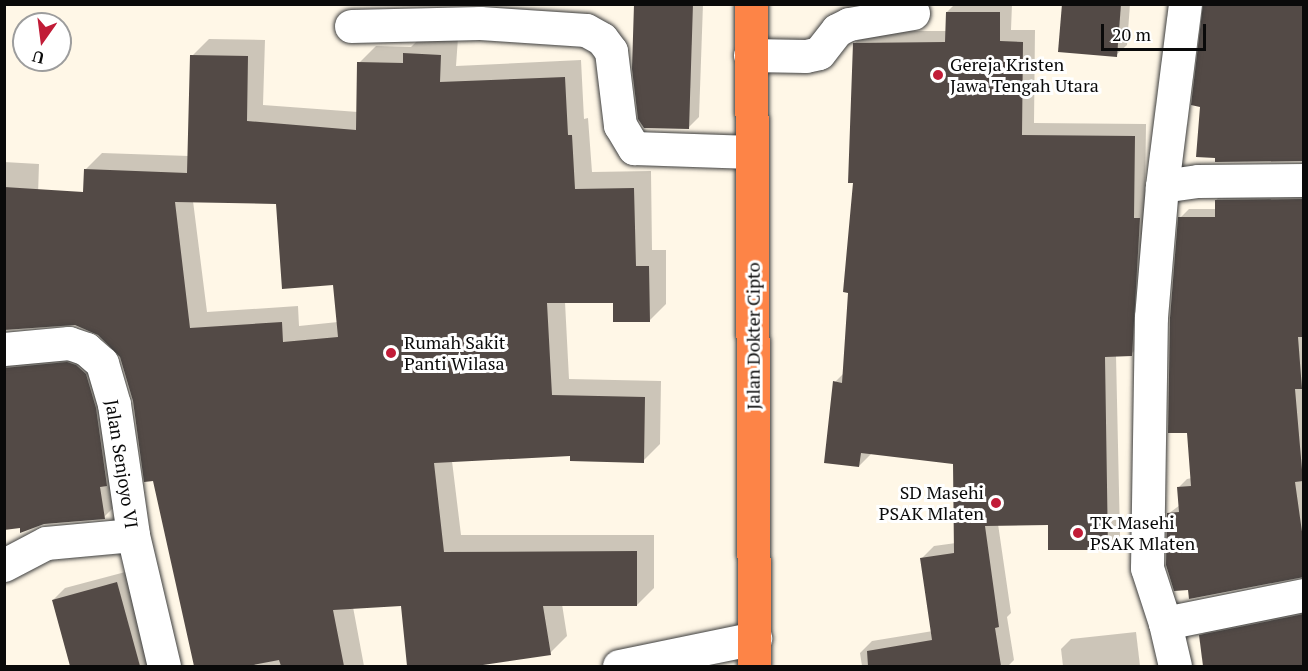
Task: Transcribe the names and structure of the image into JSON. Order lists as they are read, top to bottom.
{
  "streets": {
    "highway": ["Jalan Dokter Cipto"],
    "street": ["Jalan Senjoyo VI"]
  },
  "places": [
    "Gereja Kristen Jawa Tengah Utara",
    "Rumah Sakit Panti Wilasa",
    "SD Masehi PSAK Mlaten",
    "TK Masehi PSAK Mlaten"
  ],
  "scale_bar": "20 m",
  "north": "bottom"
}
